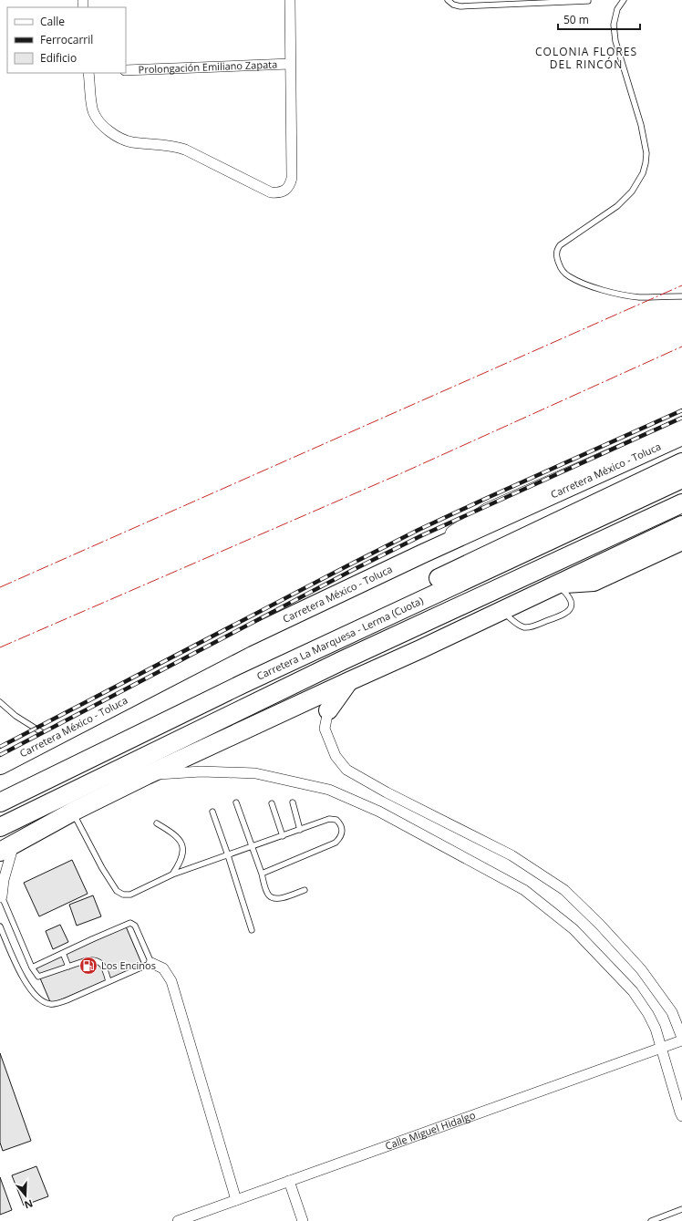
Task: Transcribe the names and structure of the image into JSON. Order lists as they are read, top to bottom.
{
  "streets": {
    "highway": ["Carretera México - Toluca", "Carretera La Marquesa - Lerma (Cuota)"],
    "street": ["Prolongación Emiliano Zapata", "Calle Miguel Hidalgo"]
  },
  "districts": ["COLONIA FLORES DEL RINCÓN"],
  "places": {
    "fuel station": ["Los Encinos"]
  },
  "legend": ["Calle", "Ferrocarril", "Edificio"],
  "scale_bar": "50 m",
  "north": "bottom"
}
